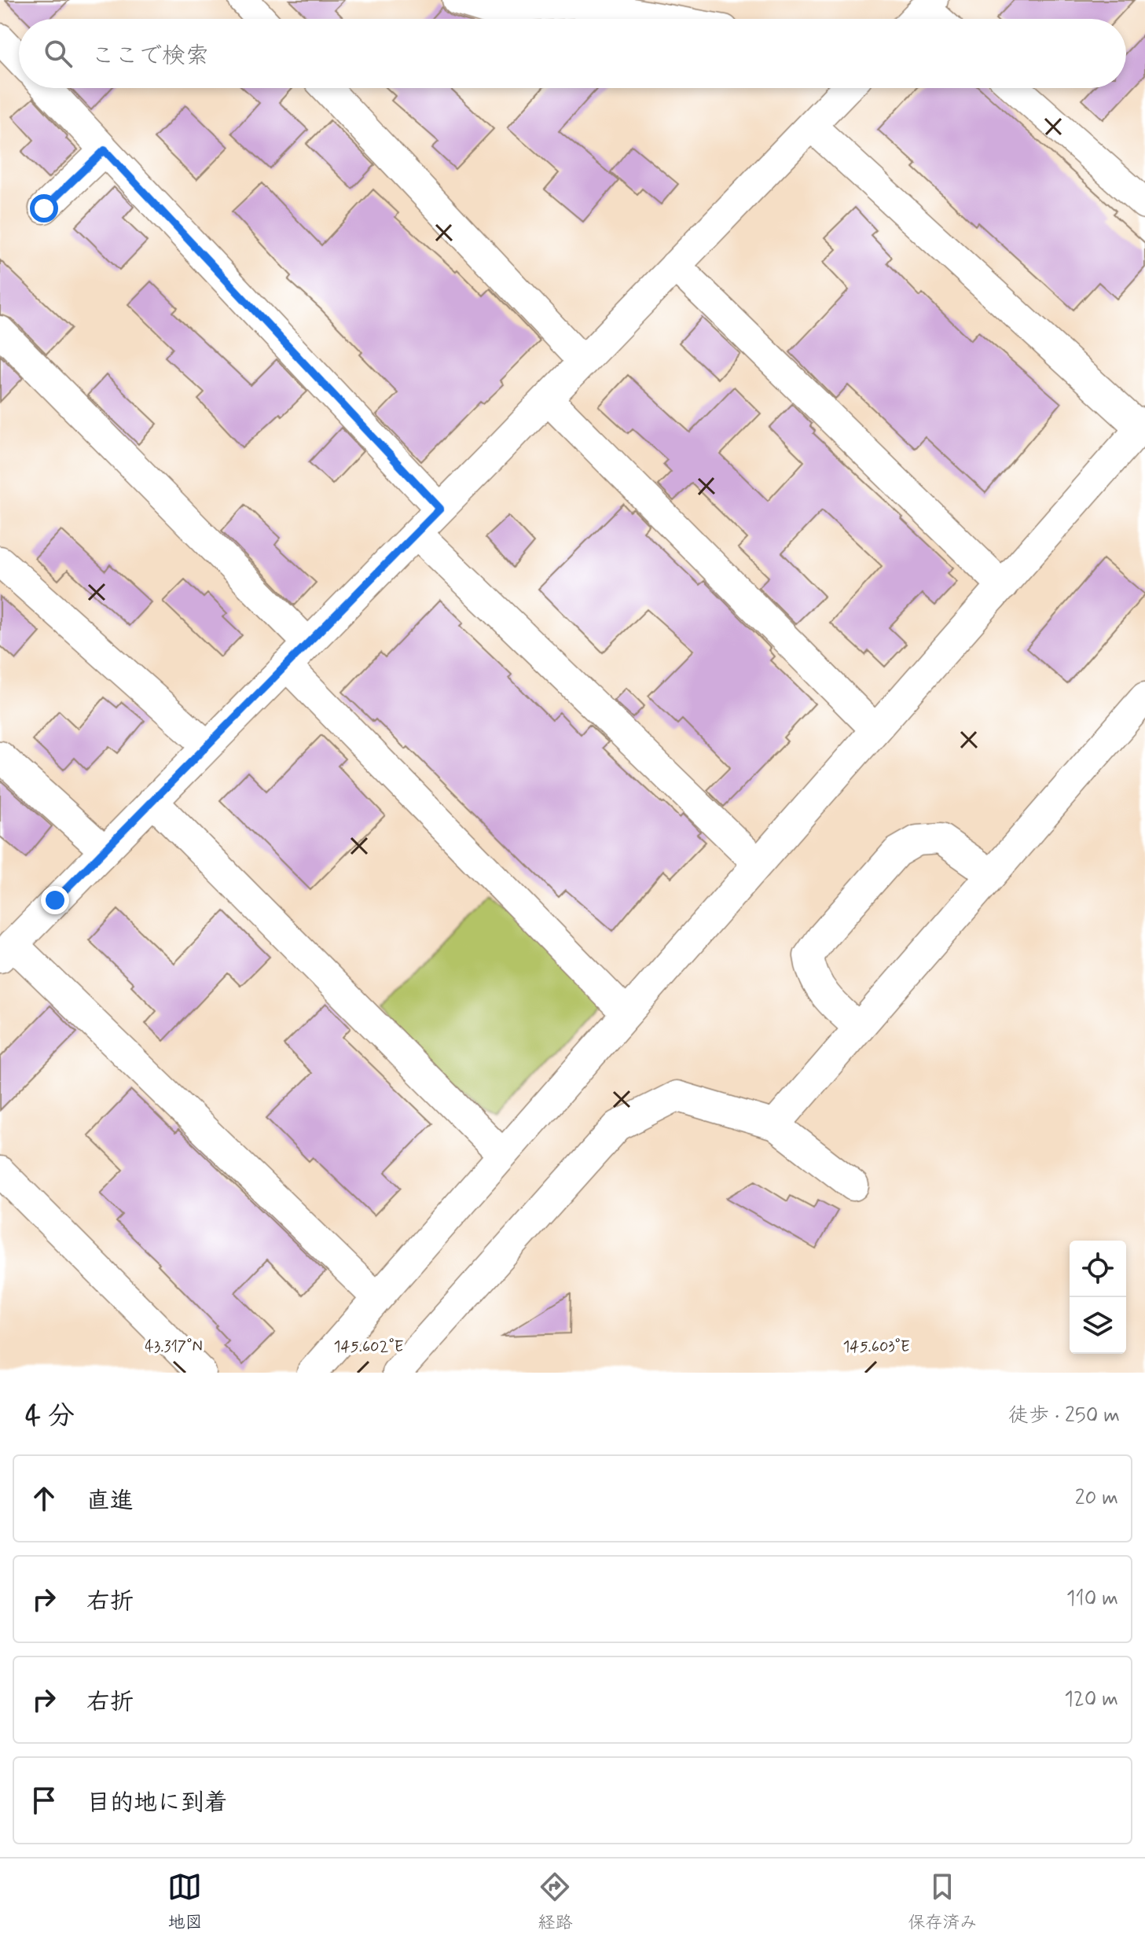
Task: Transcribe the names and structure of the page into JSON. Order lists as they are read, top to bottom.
{
  "page": {
    "search": "ここで検索",
    "heading": ["4 分", "徒歩 · 250 m"],
    "list": [
      ["直進", "20 m"],
      ["右折", "110 m"],
      ["右折", "120 m"],
      "目的地に到着"
    ],
    "nav": ["地図", "経路", "保存済み"]
  },
  "coordinates": ["145.602°E", "145.603°E", "43.317°N"]
}
